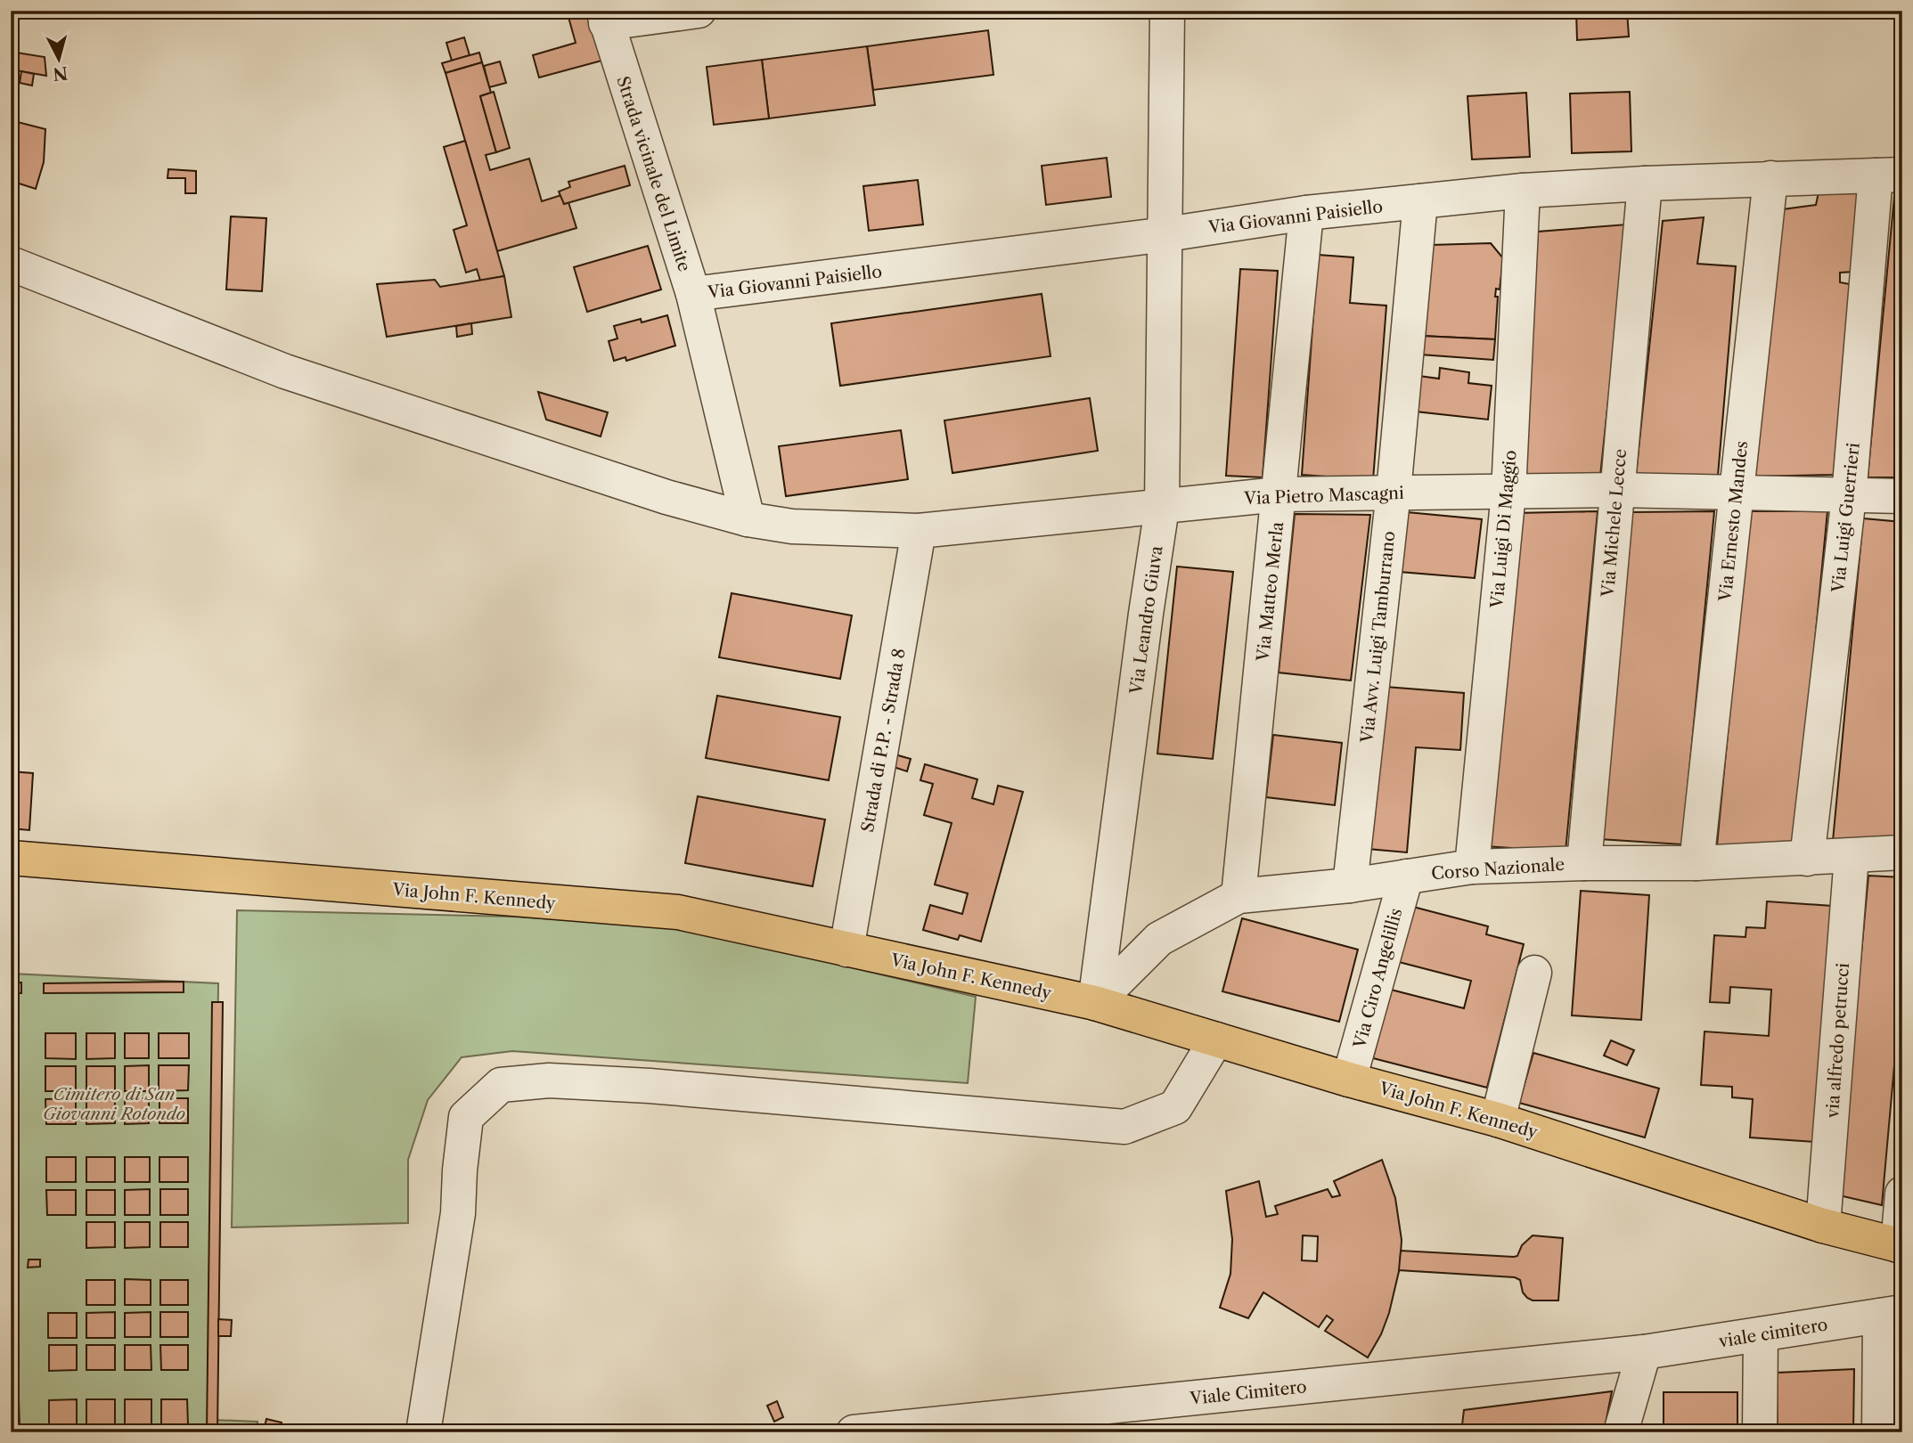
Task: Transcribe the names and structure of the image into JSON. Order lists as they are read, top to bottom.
{
  "streets": {
    "main road": ["Via John F. Kennedy"],
    "street": [
      "Strada vicinale del Limite",
      "Via Giovanni Paisiello",
      "Via Pietro Mascagni",
      "Via Luigi Guerrieri",
      "Via Ernesto Mandes",
      "Via Michele Lecce",
      "Via Luigi Di Maggio",
      "Via Matteo Merla",
      "Via Leandro Giuva",
      "Via Avv. Luigi Tamburrano",
      "Strada di P.P. - Strada 8",
      "Corso Nazionale",
      "Via Ciro Angelillis",
      "via alfredo petrucci",
      "viale cimitero",
      "Viale Cimitero"
    ]
  },
  "crossings": [
    ["Strada vicinale del Limite", "Via Giovanni Paisiello"],
    ["Strada vicinale del Limite", "Via Pietro Mascagni"],
    ["Via Giovanni Paisiello", "Via Luigi Guerrieri"],
    ["Via Giovanni Paisiello", "Via Ernesto Mandes"],
    ["Via Giovanni Paisiello", "Via Michele Lecce"],
    ["Via Giovanni Paisiello", "Via Luigi Di Maggio"],
    ["Via Giovanni Paisiello", "Via Matteo Merla"],
    ["Via Giovanni Paisiello", "Via Leandro Giuva"],
    ["Via Giovanni Paisiello", "Via Avv. Luigi Tamburrano"],
    ["Via Pietro Mascagni", "Via Luigi Guerrieri"],
    ["Via Pietro Mascagni", "Via Ernesto Mandes"],
    ["Via Pietro Mascagni", "Via Michele Lecce"],
    ["Via Pietro Mascagni", "Via Luigi Di Maggio"],
    ["Via Pietro Mascagni", "Via Matteo Merla"],
    ["Via Pietro Mascagni", "Via Leandro Giuva"],
    ["Via Pietro Mascagni", "Via Avv. Luigi Tamburrano"],
    ["Via Pietro Mascagni", "Strada di P.P. - Strada 8"],
    ["Via Luigi Guerrieri", "Corso Nazionale"],
    ["Via Ernesto Mandes", "Corso Nazionale"],
    ["Via Michele Lecce", "Corso Nazionale"],
    ["Via Luigi Di Maggio", "Corso Nazionale"],
    ["Via Matteo Merla", "Corso Nazionale"],
    ["Via Leandro Giuva", "Corso Nazionale"],
    ["Via Leandro Giuva", "Via John F. Kennedy"],
    ["Via Avv. Luigi Tamburrano", "Corso Nazionale"],
    ["Strada di P.P. - Strada 8", "Via John F. Kennedy"],
    ["Corso Nazionale", "Via John F. Kennedy"],
    ["Corso Nazionale", "Via Ciro Angelillis"],
    ["Corso Nazionale", "via alfredo petrucci"],
    ["Via John F. Kennedy", "Via Ciro Angelillis"],
    ["Via John F. Kennedy", "via alfredo petrucci"],
    ["viale cimitero", "Viale Cimitero"]
  ],
  "parks": ["Cimitero di San Giovanni Rotondo"],
  "north": "bottom"
}
